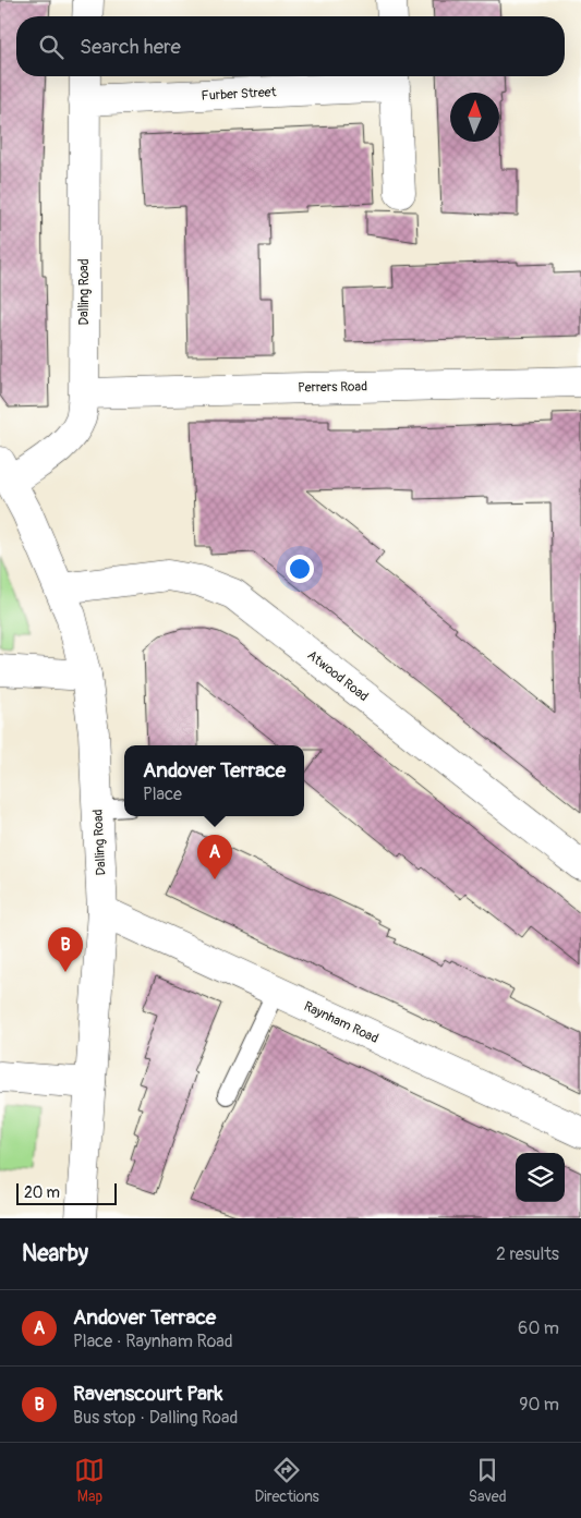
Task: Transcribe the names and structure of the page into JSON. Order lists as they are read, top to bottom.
{
  "streets": {
    "street": [
      "Furber Street",
      "Dalling Road",
      "Perrers Road",
      "Atwood Road",
      "Raynham Road"
    ]
  },
  "crossings": [
    ["Furber Street", "Dalling Road"],
    ["Dalling Road", "Perrers Road"],
    ["Dalling Road", "Atwood Road"],
    ["Dalling Road", "Raynham Road"]
  ],
  "scale_bar": "20 m",
  "north": "top",
  "page": {
    "search": "Search here",
    "popup": ["Andover Terrace", "Place"],
    "pins": ["A", "B"],
    "scale": "20 m",
    "heading": ["Nearby", "2 results"],
    "list": [
      {
        "mark": "A",
        "name": "Andover Terrace",
        "note": "Place · Raynham Road",
        "value": "60 m"
      },
      {
        "mark": "B",
        "name": "Ravenscourt Park",
        "note": "Bus stop · Dalling Road",
        "value": "90 m"
      }
    ],
    "nav": ["Map", "Directions", "Saved"]
  }
}
